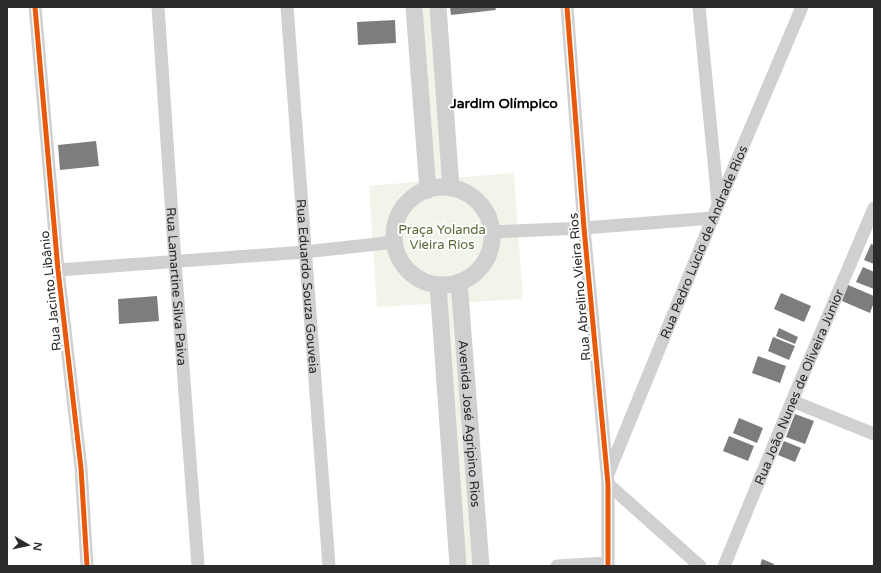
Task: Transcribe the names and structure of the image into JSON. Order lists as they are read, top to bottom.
{
  "streets": {
    "street": [
      "Rua Pedro Lúcio de Andrade Rios",
      "Rua Lamartine Silva Paiva",
      "Rua Eduardo Souza Gouveia",
      "Rua Abrelino Vieira Rios",
      "Rua Jacinto Libânio",
      "Rua João Nunes de Oliveira Júnior",
      "Avenida José Agripino Rios"
    ]
  },
  "crossings": [
    ["Rua Pedro Lúcio de Andrade Rios", "Rua Abrelino Vieira Rios"]
  ],
  "districts": ["Jardim Olímpico"],
  "parks": ["Praça Yolanda Vieira Rios"],
  "north": "right"
}
